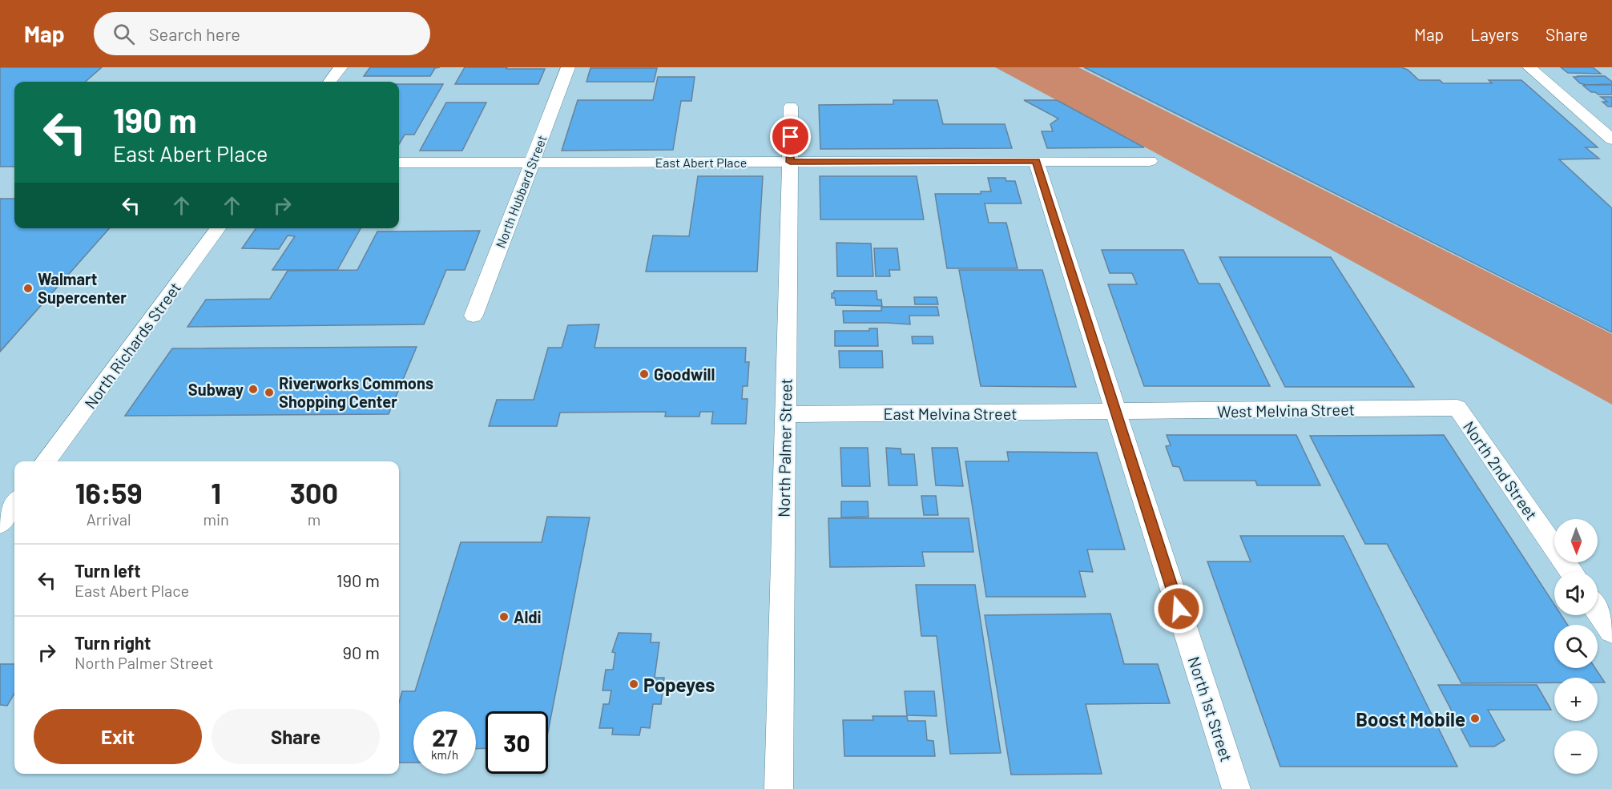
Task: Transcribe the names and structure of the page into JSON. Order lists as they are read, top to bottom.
{
  "streets": {
    "street": [
      "East Abert Place",
      "North Hubbard Street",
      "North Richards Street",
      "West Melvina Street",
      "East Melvina Street",
      "North Palmer Street",
      "North 2nd Street",
      "North 1st Street"
    ]
  },
  "crossings": [
    ["East Abert Place", "North Hubbard Street"],
    ["East Abert Place", "North Palmer Street"],
    ["East Abert Place", "North 1st Street"],
    ["West Melvina Street", "East Melvina Street"],
    ["West Melvina Street", "North 2nd Street"],
    ["West Melvina Street", "North 1st Street"],
    ["East Melvina Street", "North Palmer Street"],
    ["East Melvina Street", "North 1st Street"]
  ],
  "places": [
    "Walmart Supercenter",
    "Goodwill",
    "Subway",
    "Riverworks Commons Shopping Center",
    "Aldi",
    "Popeyes",
    "Boost Mobile"
  ],
  "north": "bottom",
  "page": {
    "header": "Map",
    "search": "Search here",
    "nav": ["Map", "Layers", "Share"],
    "turn": ["190 m", "East Abert Place"],
    "eta": [
      "16:59",
      "Arrival",
      "1",
      "min",
      "300",
      "m"
    ],
    "map_buttons": ["+", "−"],
    "list": [
      {
        "name": "Turn left",
        "note": "East Abert Place",
        "value": "190 m"
      },
      {
        "name": "Turn right",
        "note": "North Palmer Street",
        "value": "90 m"
      }
    ],
    "buttons": ["Exit", "Share"],
    "speed": "27 km/h",
    "limit": "30"
  }
}
